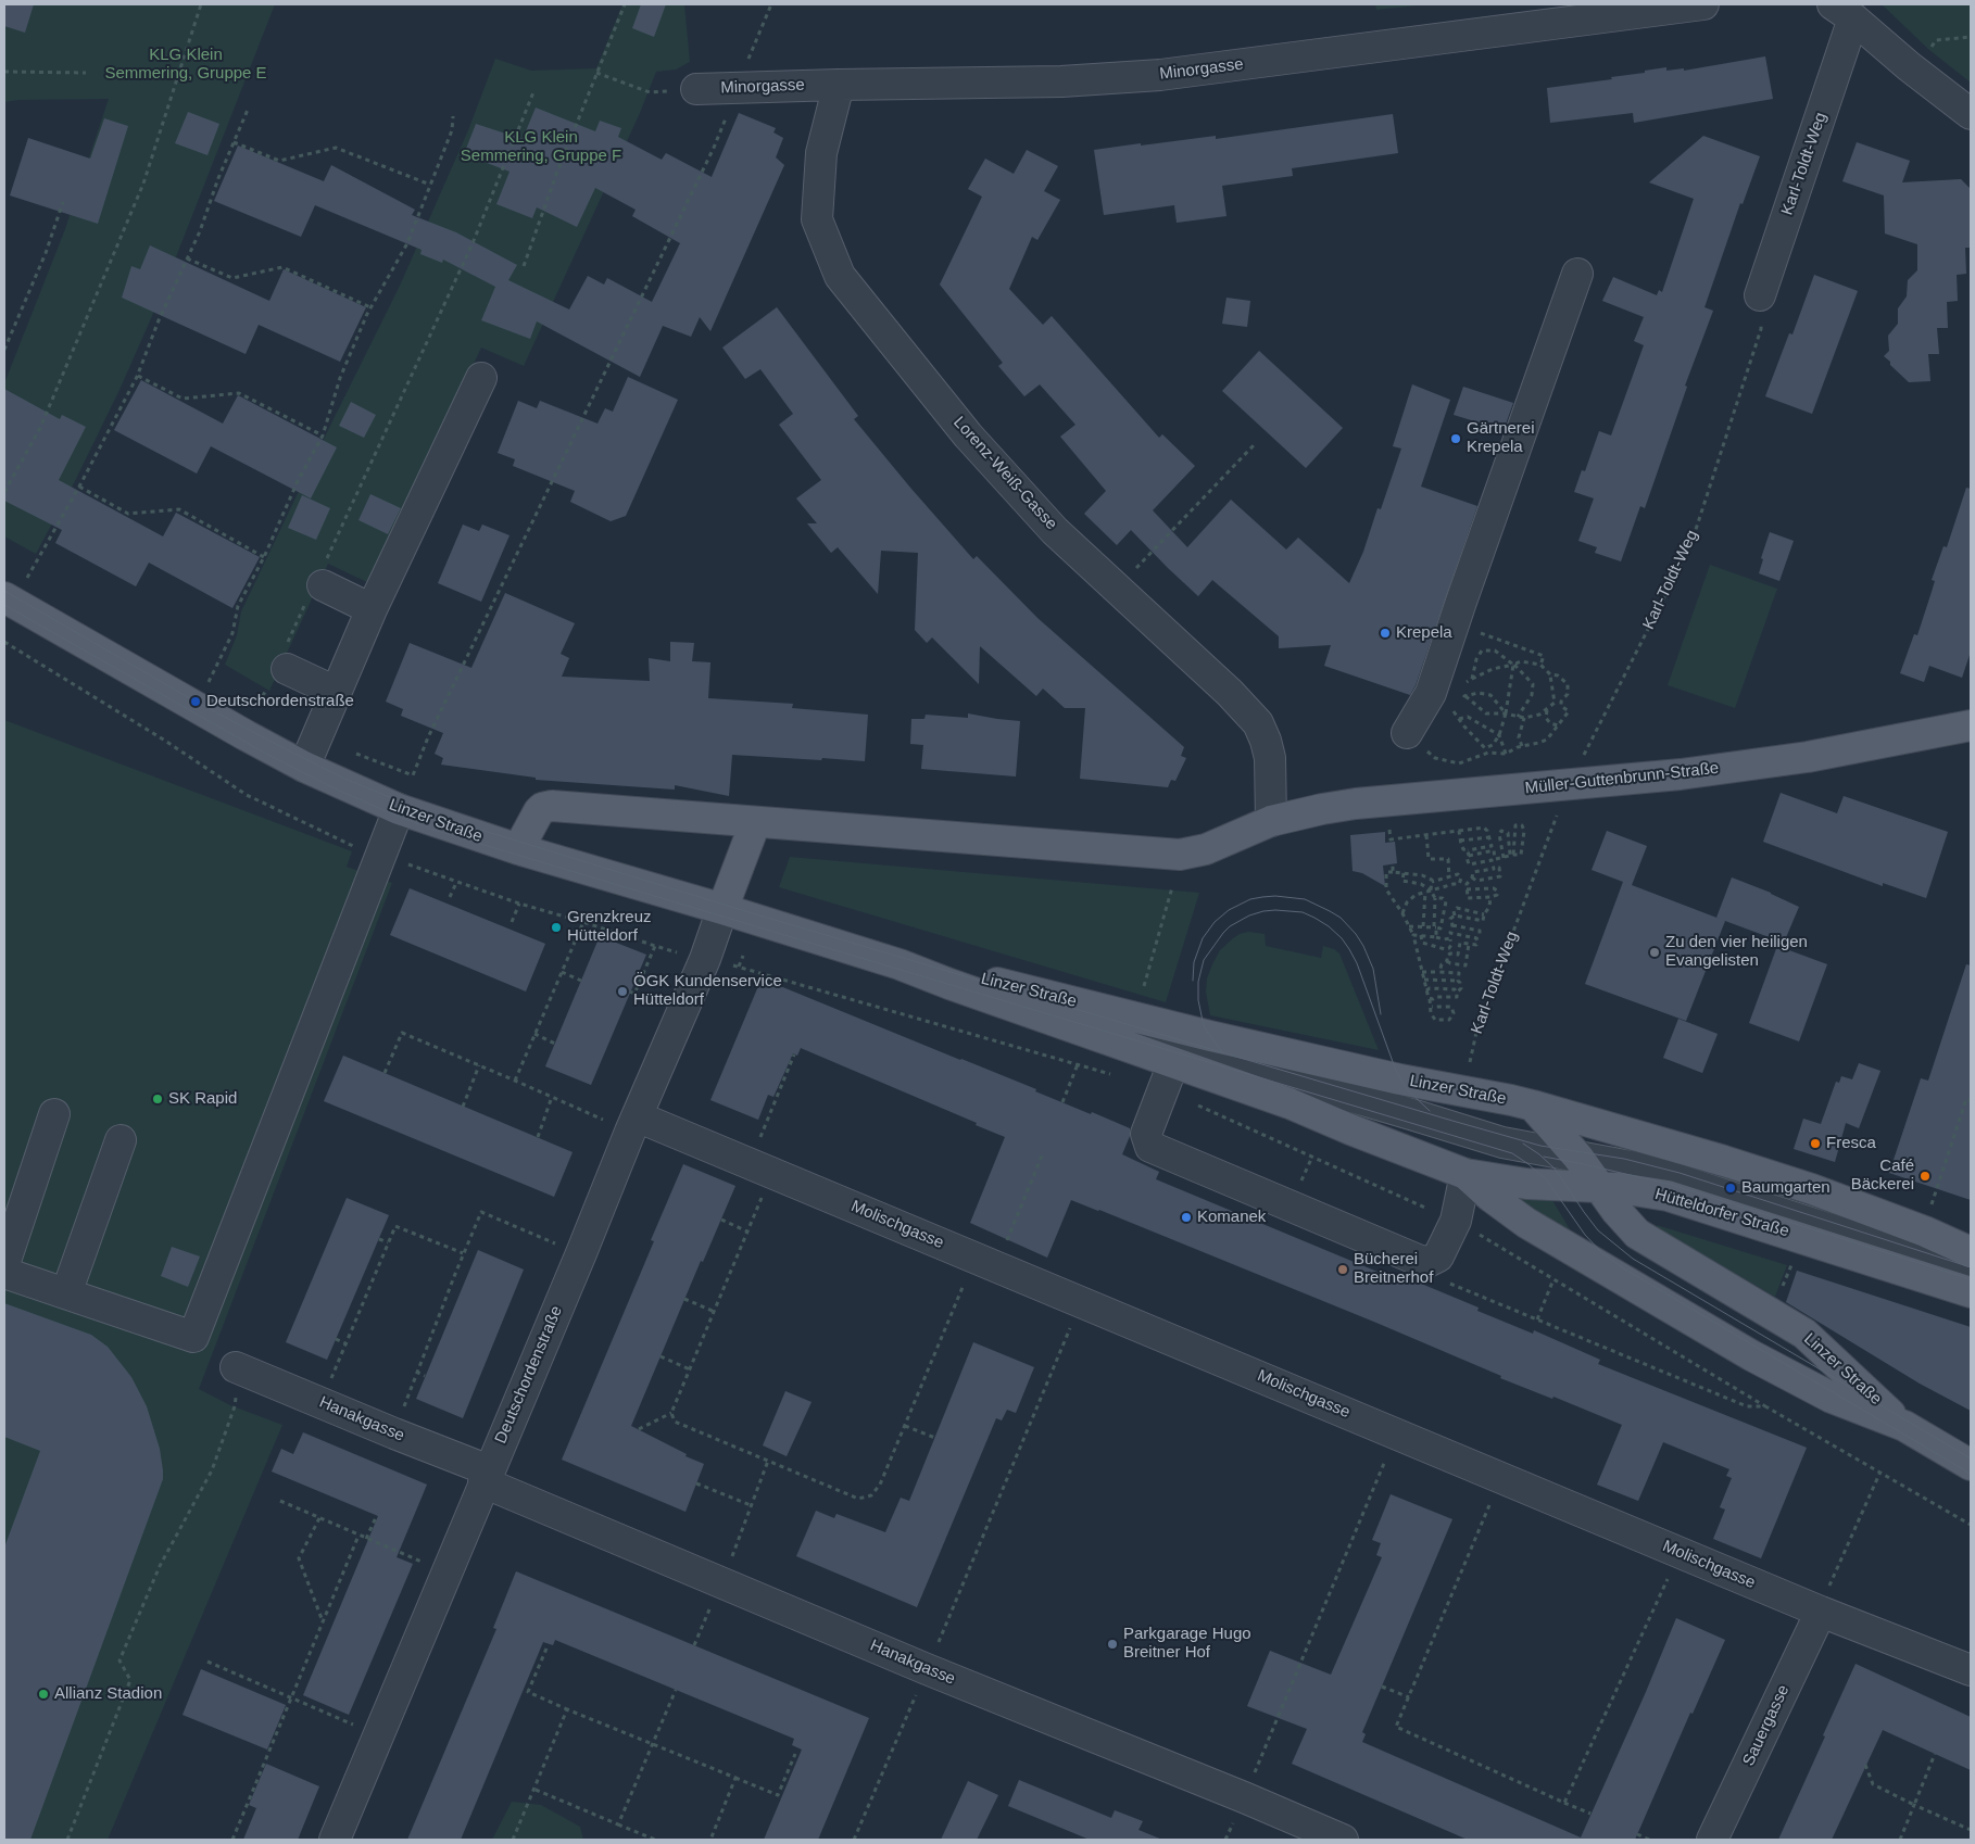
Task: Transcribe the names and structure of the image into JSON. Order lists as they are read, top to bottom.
{
  "streets": {
    "main road": ["Müller-Guttenbrunn-Straße", "Linzer Straße", "Hütteldorfer Straße"],
    "street": [
      "Minorgasse",
      "Karl-Toldt-Weg",
      "Lorenz-Weiß-Gasse",
      "Molischgasse",
      "Deutschordenstraße",
      "Hanakgasse",
      "Sauergasse"
    ]
  },
  "crossings": [
    ["Minorgasse", "Lorenz-Weiß-Gasse"],
    ["Karl-Toldt-Weg", "Müller-Guttenbrunn-Straße"],
    ["Lorenz-Weiß-Gasse", "Müller-Guttenbrunn-Straße"],
    ["Linzer Straße", "Hütteldorfer Straße"],
    ["Linzer Straße", "Deutschordenstraße"],
    ["Molischgasse", "Deutschordenstraße"],
    ["Molischgasse", "Sauergasse"],
    ["Deutschordenstraße", "Hanakgasse"]
  ],
  "parks": ["KLG Klein Semmering, Gruppe E", "KLG Klein Semmering, Gruppe F"],
  "places": [
    "Gärtnerei Krepela",
    "Krepela",
    "Deutschordenstraße",
    "Grenzkreuz Hütteldorf",
    "Zu den vier heiligen Evangelisten",
    "ÖGK Kundenservice Hütteldorf",
    "SK Rapid",
    "Fresca",
    "Café Bäckerei",
    "Baumgarten",
    "Komanek",
    "Bücherei Breitnerhof",
    "Parkgarage Hugo Breitner Hof",
    "Allianz Stadion"
  ]
}
